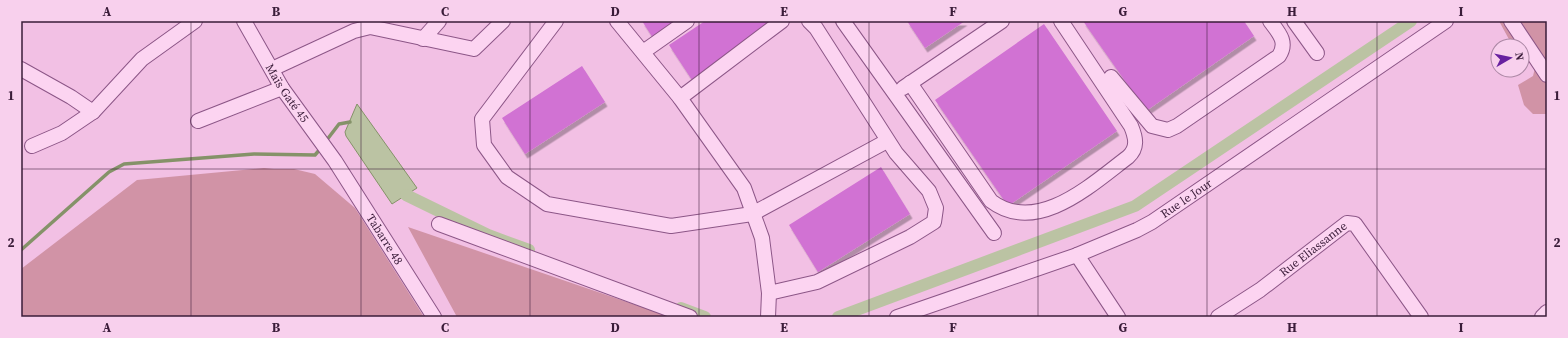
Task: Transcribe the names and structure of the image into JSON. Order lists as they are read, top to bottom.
{
  "streets": {
    "street": [
      "Maïs Gaté 45",
      "Rue le Jour",
      "Tabarre 48",
      "Rue Eliassanne"
    ]
  },
  "crossings": [
    ["Maïs Gaté 45", "Tabarre 48"]
  ],
  "north": "right",
  "grid": {
    "columns": [
      "A",
      "B",
      "C",
      "D",
      "E",
      "F",
      "G",
      "H",
      "I"
    ],
    "rows": ["1", "2"]
  }
}
